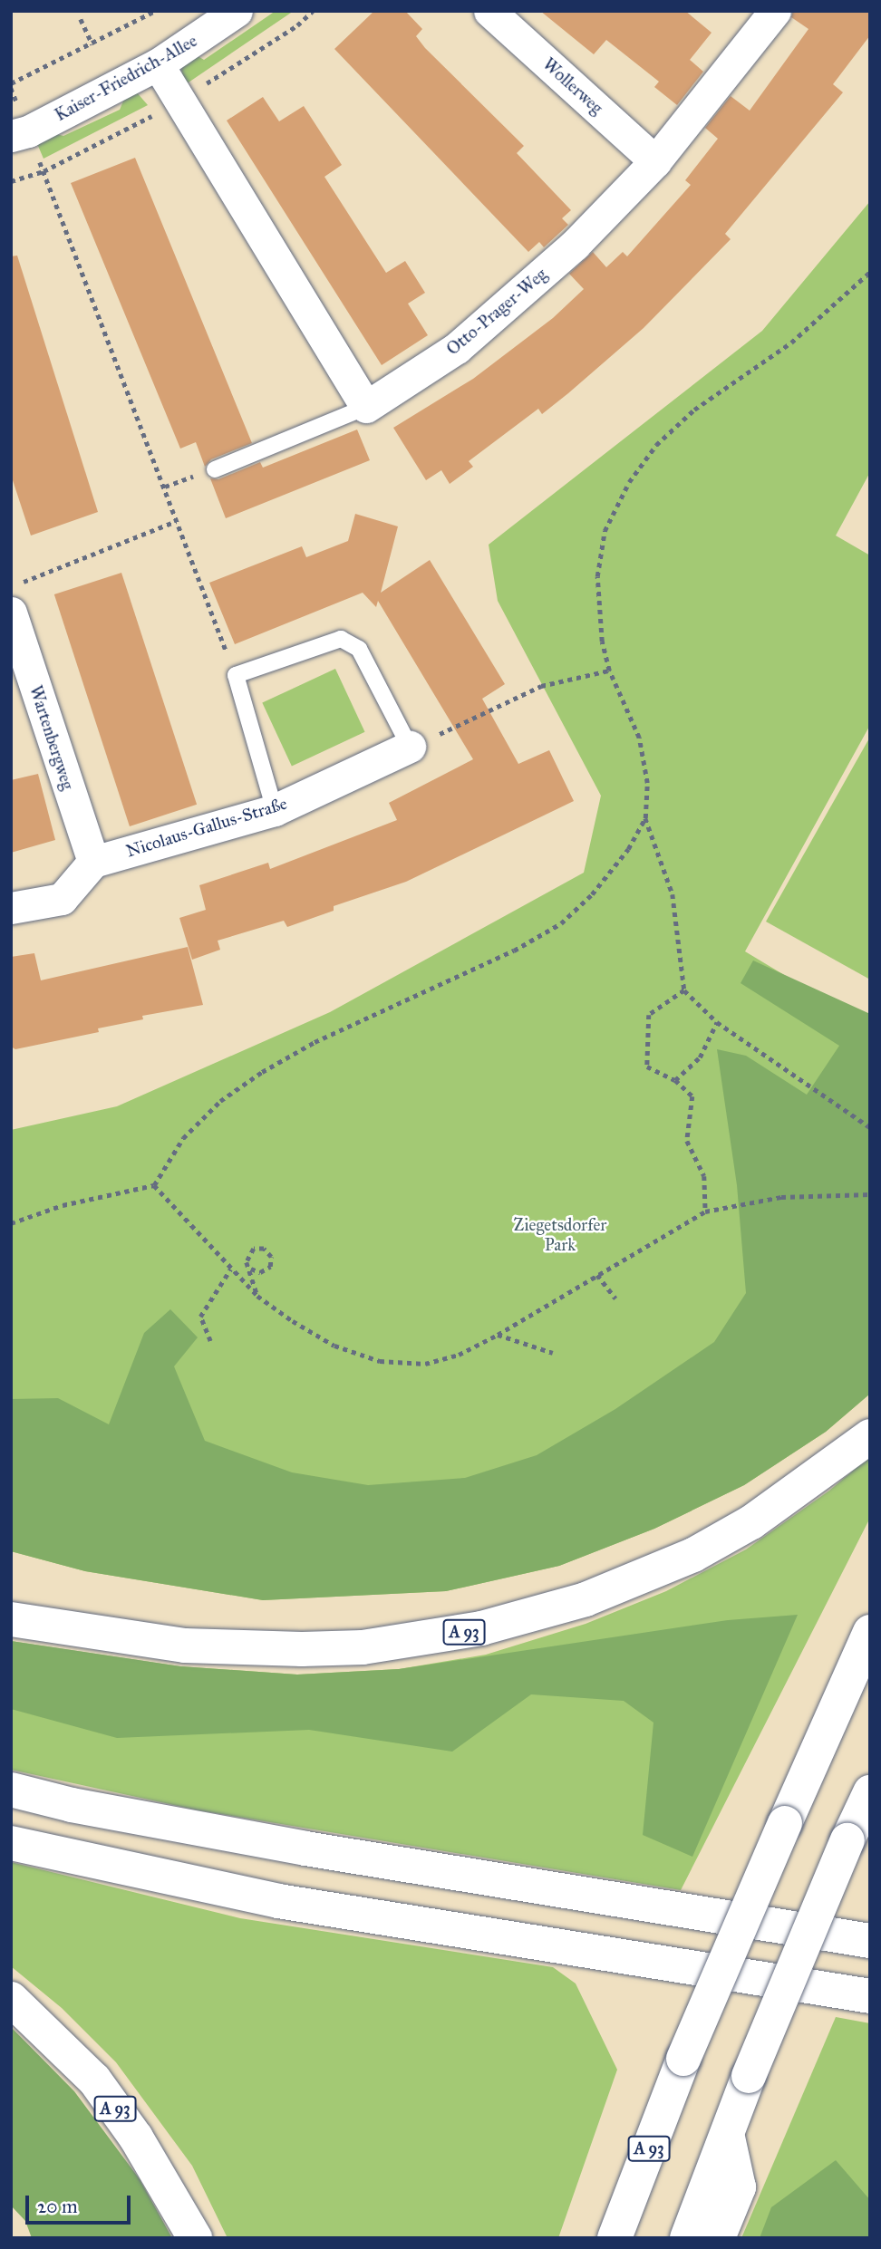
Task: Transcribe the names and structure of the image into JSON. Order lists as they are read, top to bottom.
{
  "streets": {
    "highway": ["A 93"],
    "street": [
      "Kaiser-Friedrich-Allee",
      "Wollerweg",
      "Otto-Prager-Weg",
      "Wartenbergweg",
      "Nicolaus-Gallus-Straße"
    ]
  },
  "crossings": [
    ["Wollerweg", "Otto-Prager-Weg"],
    ["Wartenbergweg", "Nicolaus-Gallus-Straße"]
  ],
  "parks": ["Ziegetsdorfer Park"],
  "scale_bar": "20 m"
}
